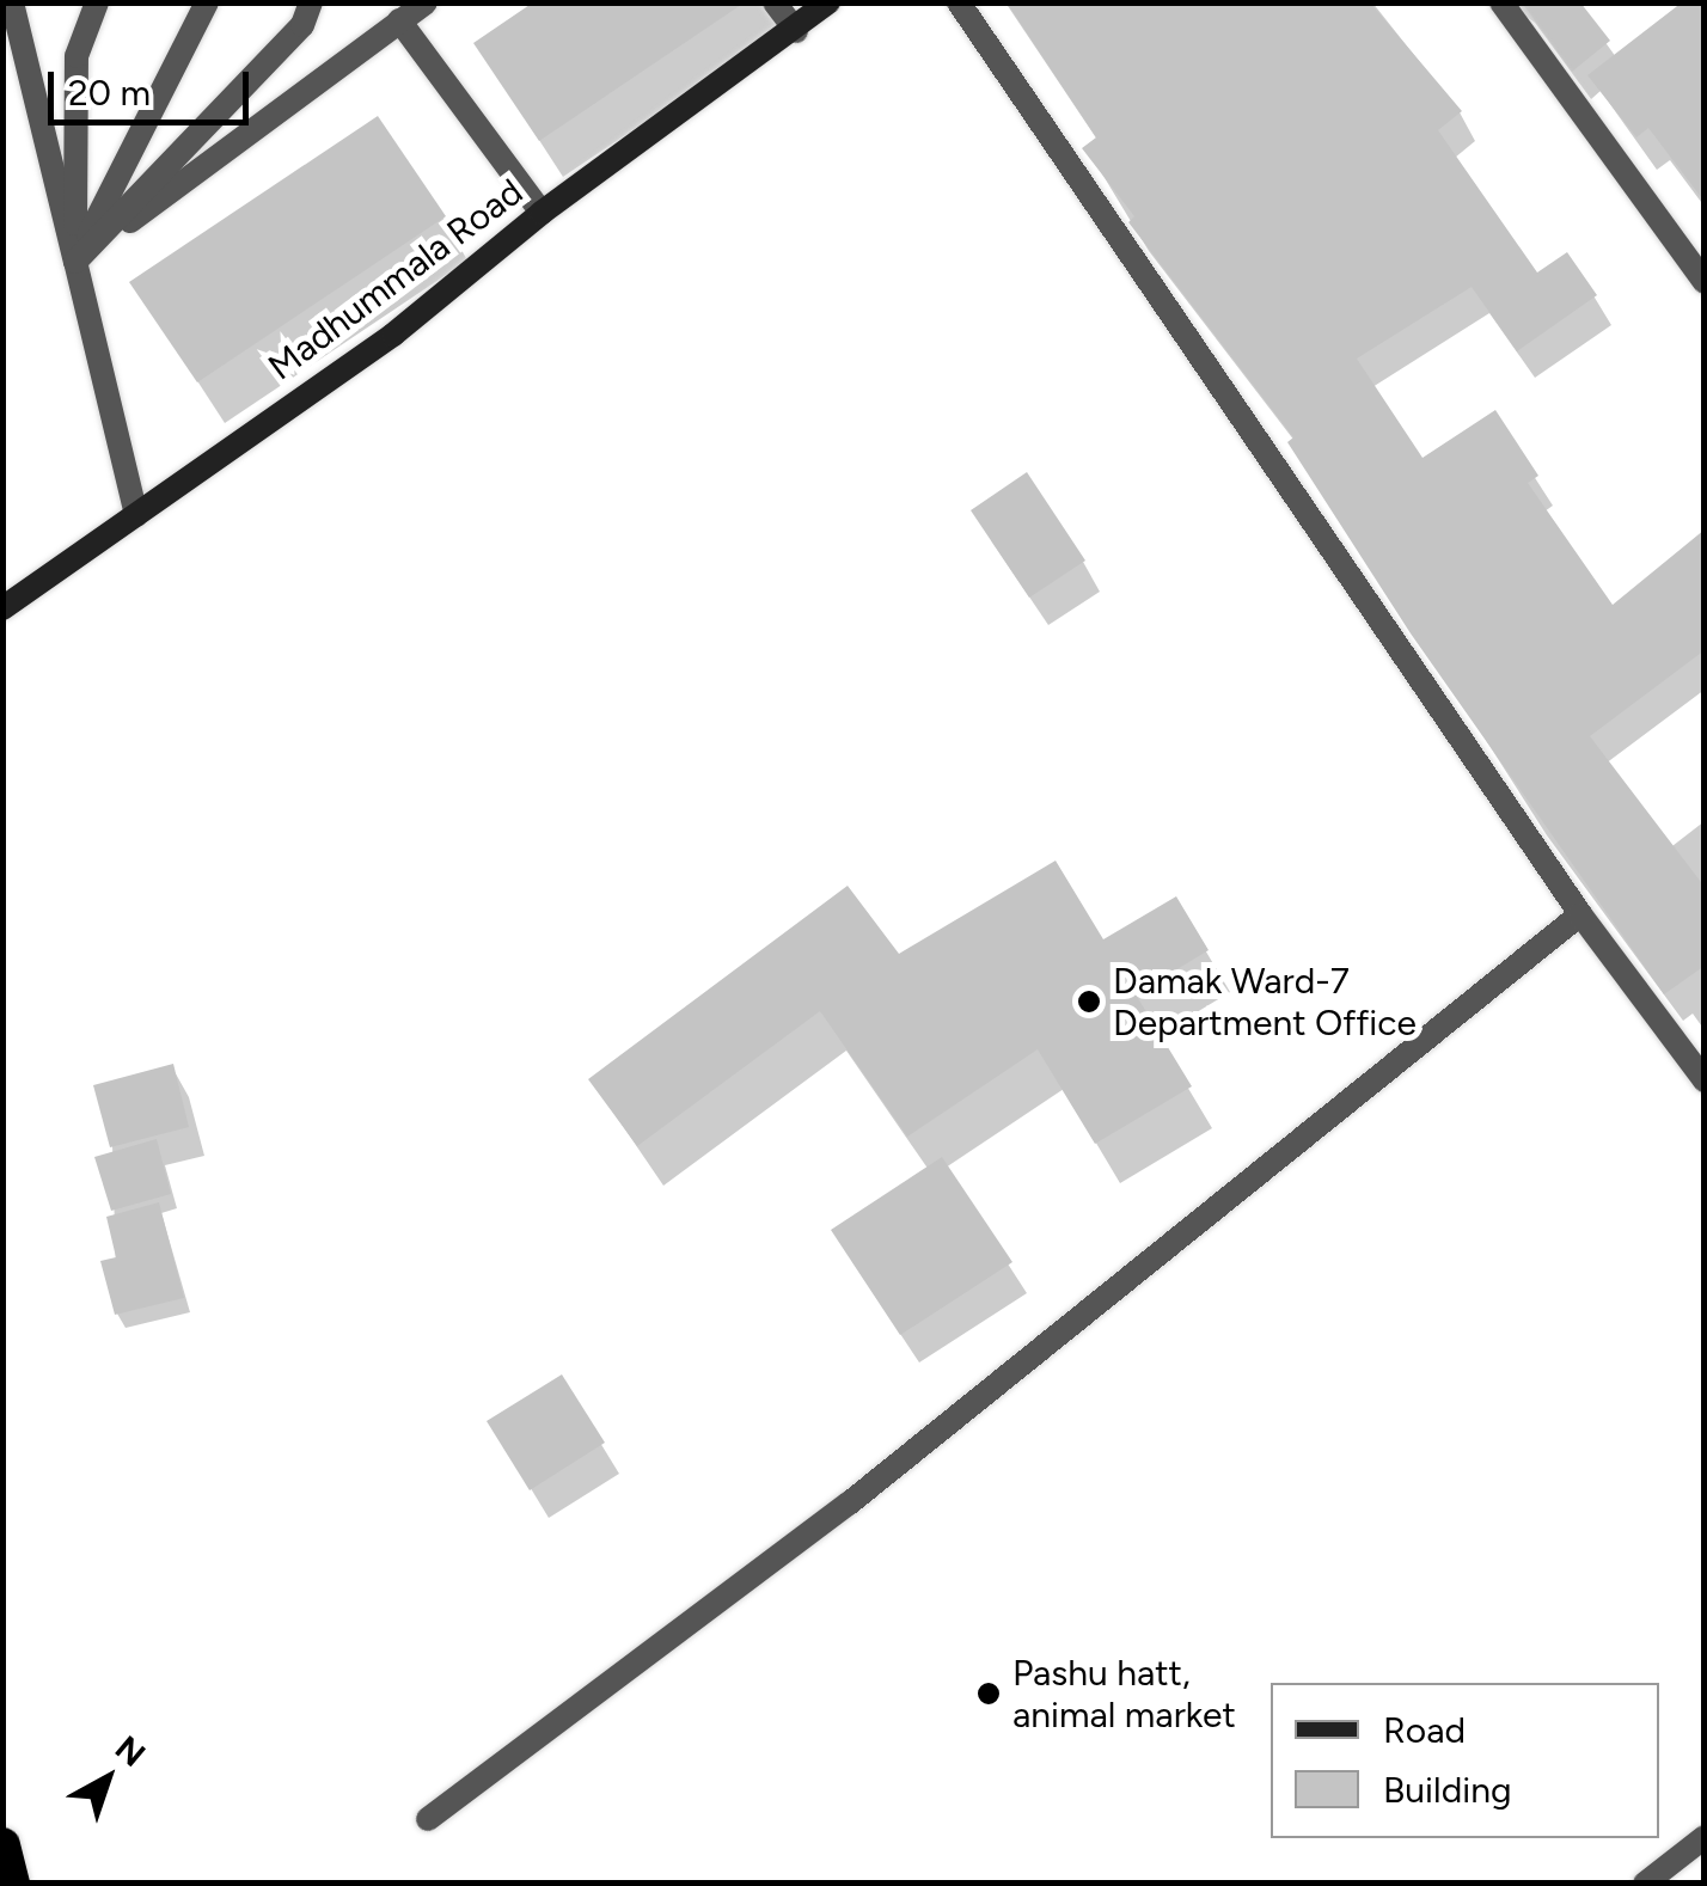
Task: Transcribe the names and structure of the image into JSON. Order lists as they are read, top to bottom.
{
  "streets": {
    "street": ["Madhummala Road"]
  },
  "places": ["Damak Ward-7 Department Office", "Pashu hatt, animal market"],
  "legend": ["Road", "Building"],
  "scale_bar": "20 m",
  "north": "top right"
}
